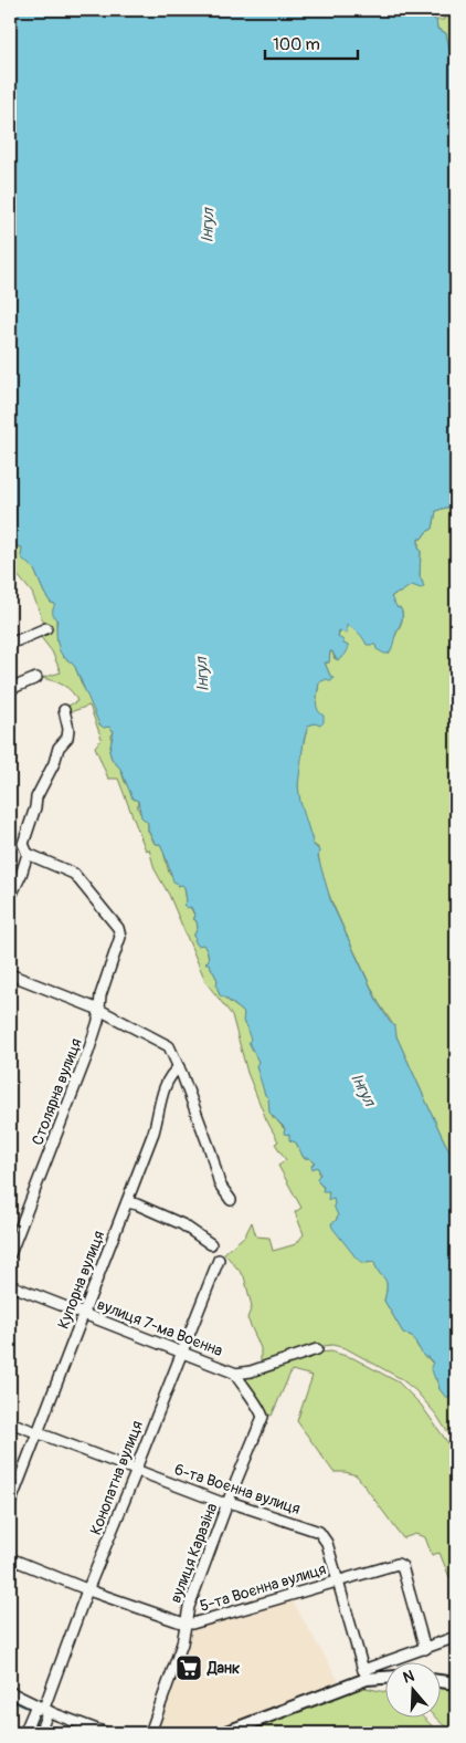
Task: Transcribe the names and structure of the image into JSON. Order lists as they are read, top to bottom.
{
  "streets": {
    "street": [
      "Столярна вулиця",
      "Купорна вулиця",
      "вулиця 7-ма Воєнна",
      "Конопатна вулиця",
      "6-та Воєнна вулиця",
      "вулиця Каразіна",
      "5-та Воєнна вулиця"
    ]
  },
  "crossings": [
    ["Купорна вулиця", "вулиця 7-ма Воєнна"],
    ["Купорна вулиця", "6-та Воєнна вулиця"],
    ["вулиця 7-ма Воєнна", "Конопатна вулиця"],
    ["вулиця 7-ма Воєнна", "вулиця Каразіна"],
    ["Конопатна вулиця", "6-та Воєнна вулиця"],
    ["Конопатна вулиця", "5-та Воєнна вулиця"],
    ["6-та Воєнна вулиця", "вулиця Каразіна"],
    ["6-та Воєнна вулиця", "5-та Воєнна вулиця"],
    ["вулиця Каразіна", "5-та Воєнна вулиця"]
  ],
  "water": ["Інгул"],
  "places": {
    "supermarket": ["Данк"]
  },
  "scale_bar": "100 m",
  "north": "top"
}
